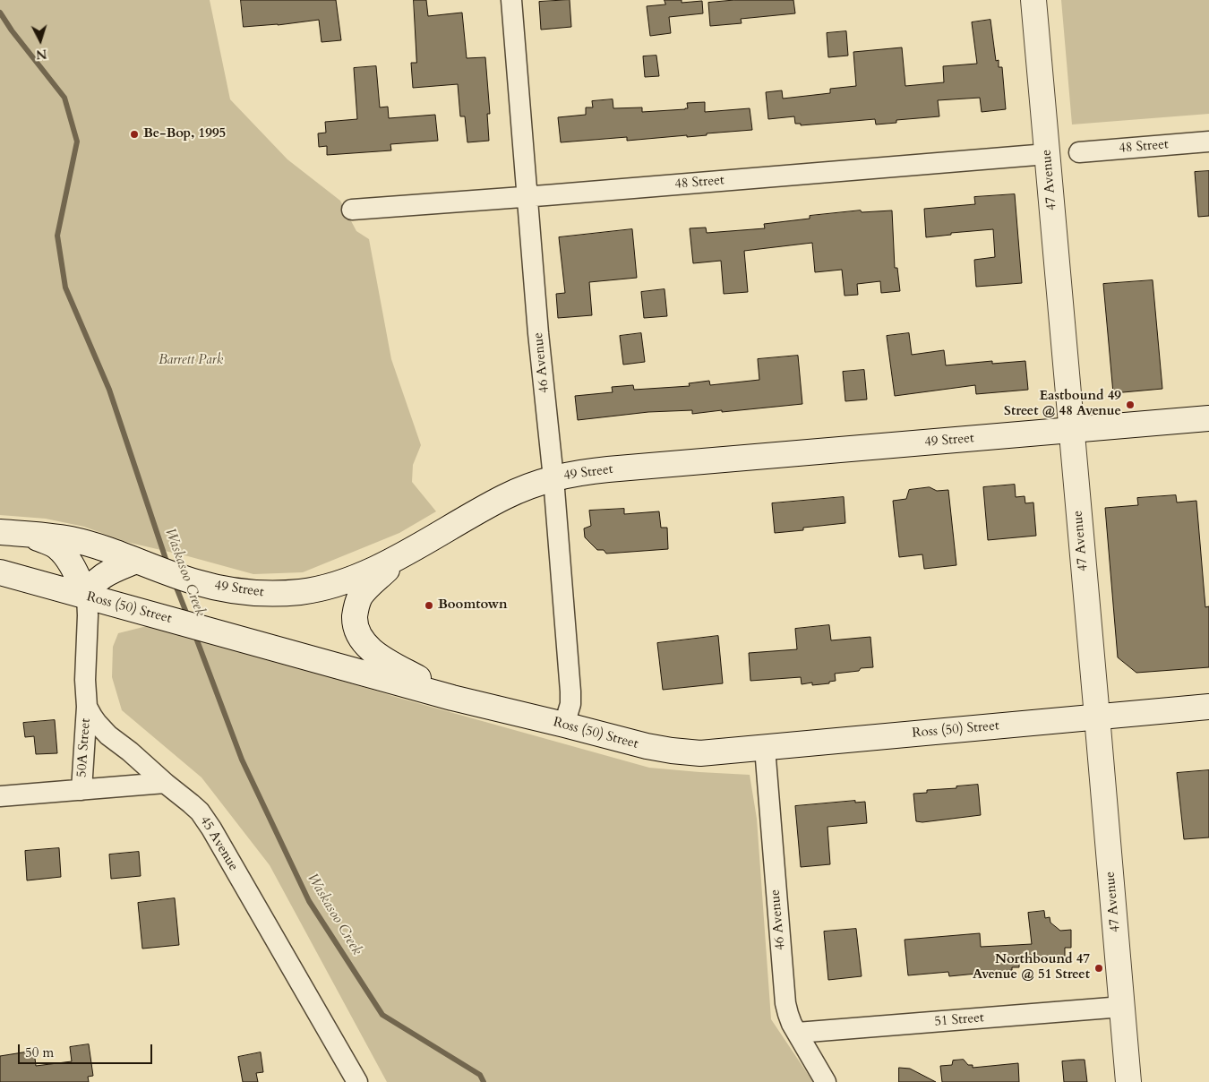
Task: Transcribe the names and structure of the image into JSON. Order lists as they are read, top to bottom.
{
  "streets": {
    "main road": ["47 Avenue", "49 Street", "Ross (50) Street"],
    "street": [
      "48 Street",
      "46 Avenue",
      "50A Street",
      "45 Avenue",
      "51 Street"
    ]
  },
  "crossings": [
    ["48 Street", "47 Avenue"],
    ["48 Street", "46 Avenue"],
    ["47 Avenue", "49 Street"],
    ["47 Avenue", "Ross (50) Street"],
    ["47 Avenue", "51 Street"],
    ["46 Avenue", "49 Street"],
    ["46 Avenue", "Ross (50) Street"],
    ["46 Avenue", "51 Street"],
    ["50A Street", "45 Avenue"]
  ],
  "water": ["Waskasoo Creek"],
  "parks": ["Barrett Park"],
  "places": [
    "Be-Bop, 1995",
    "Eastbound 49 Street @ 48 Avenue",
    "Boomtown",
    "Northbound 47 Avenue @ 51 Street"
  ],
  "scale_bar": "50 m",
  "north": "bottom"
}
